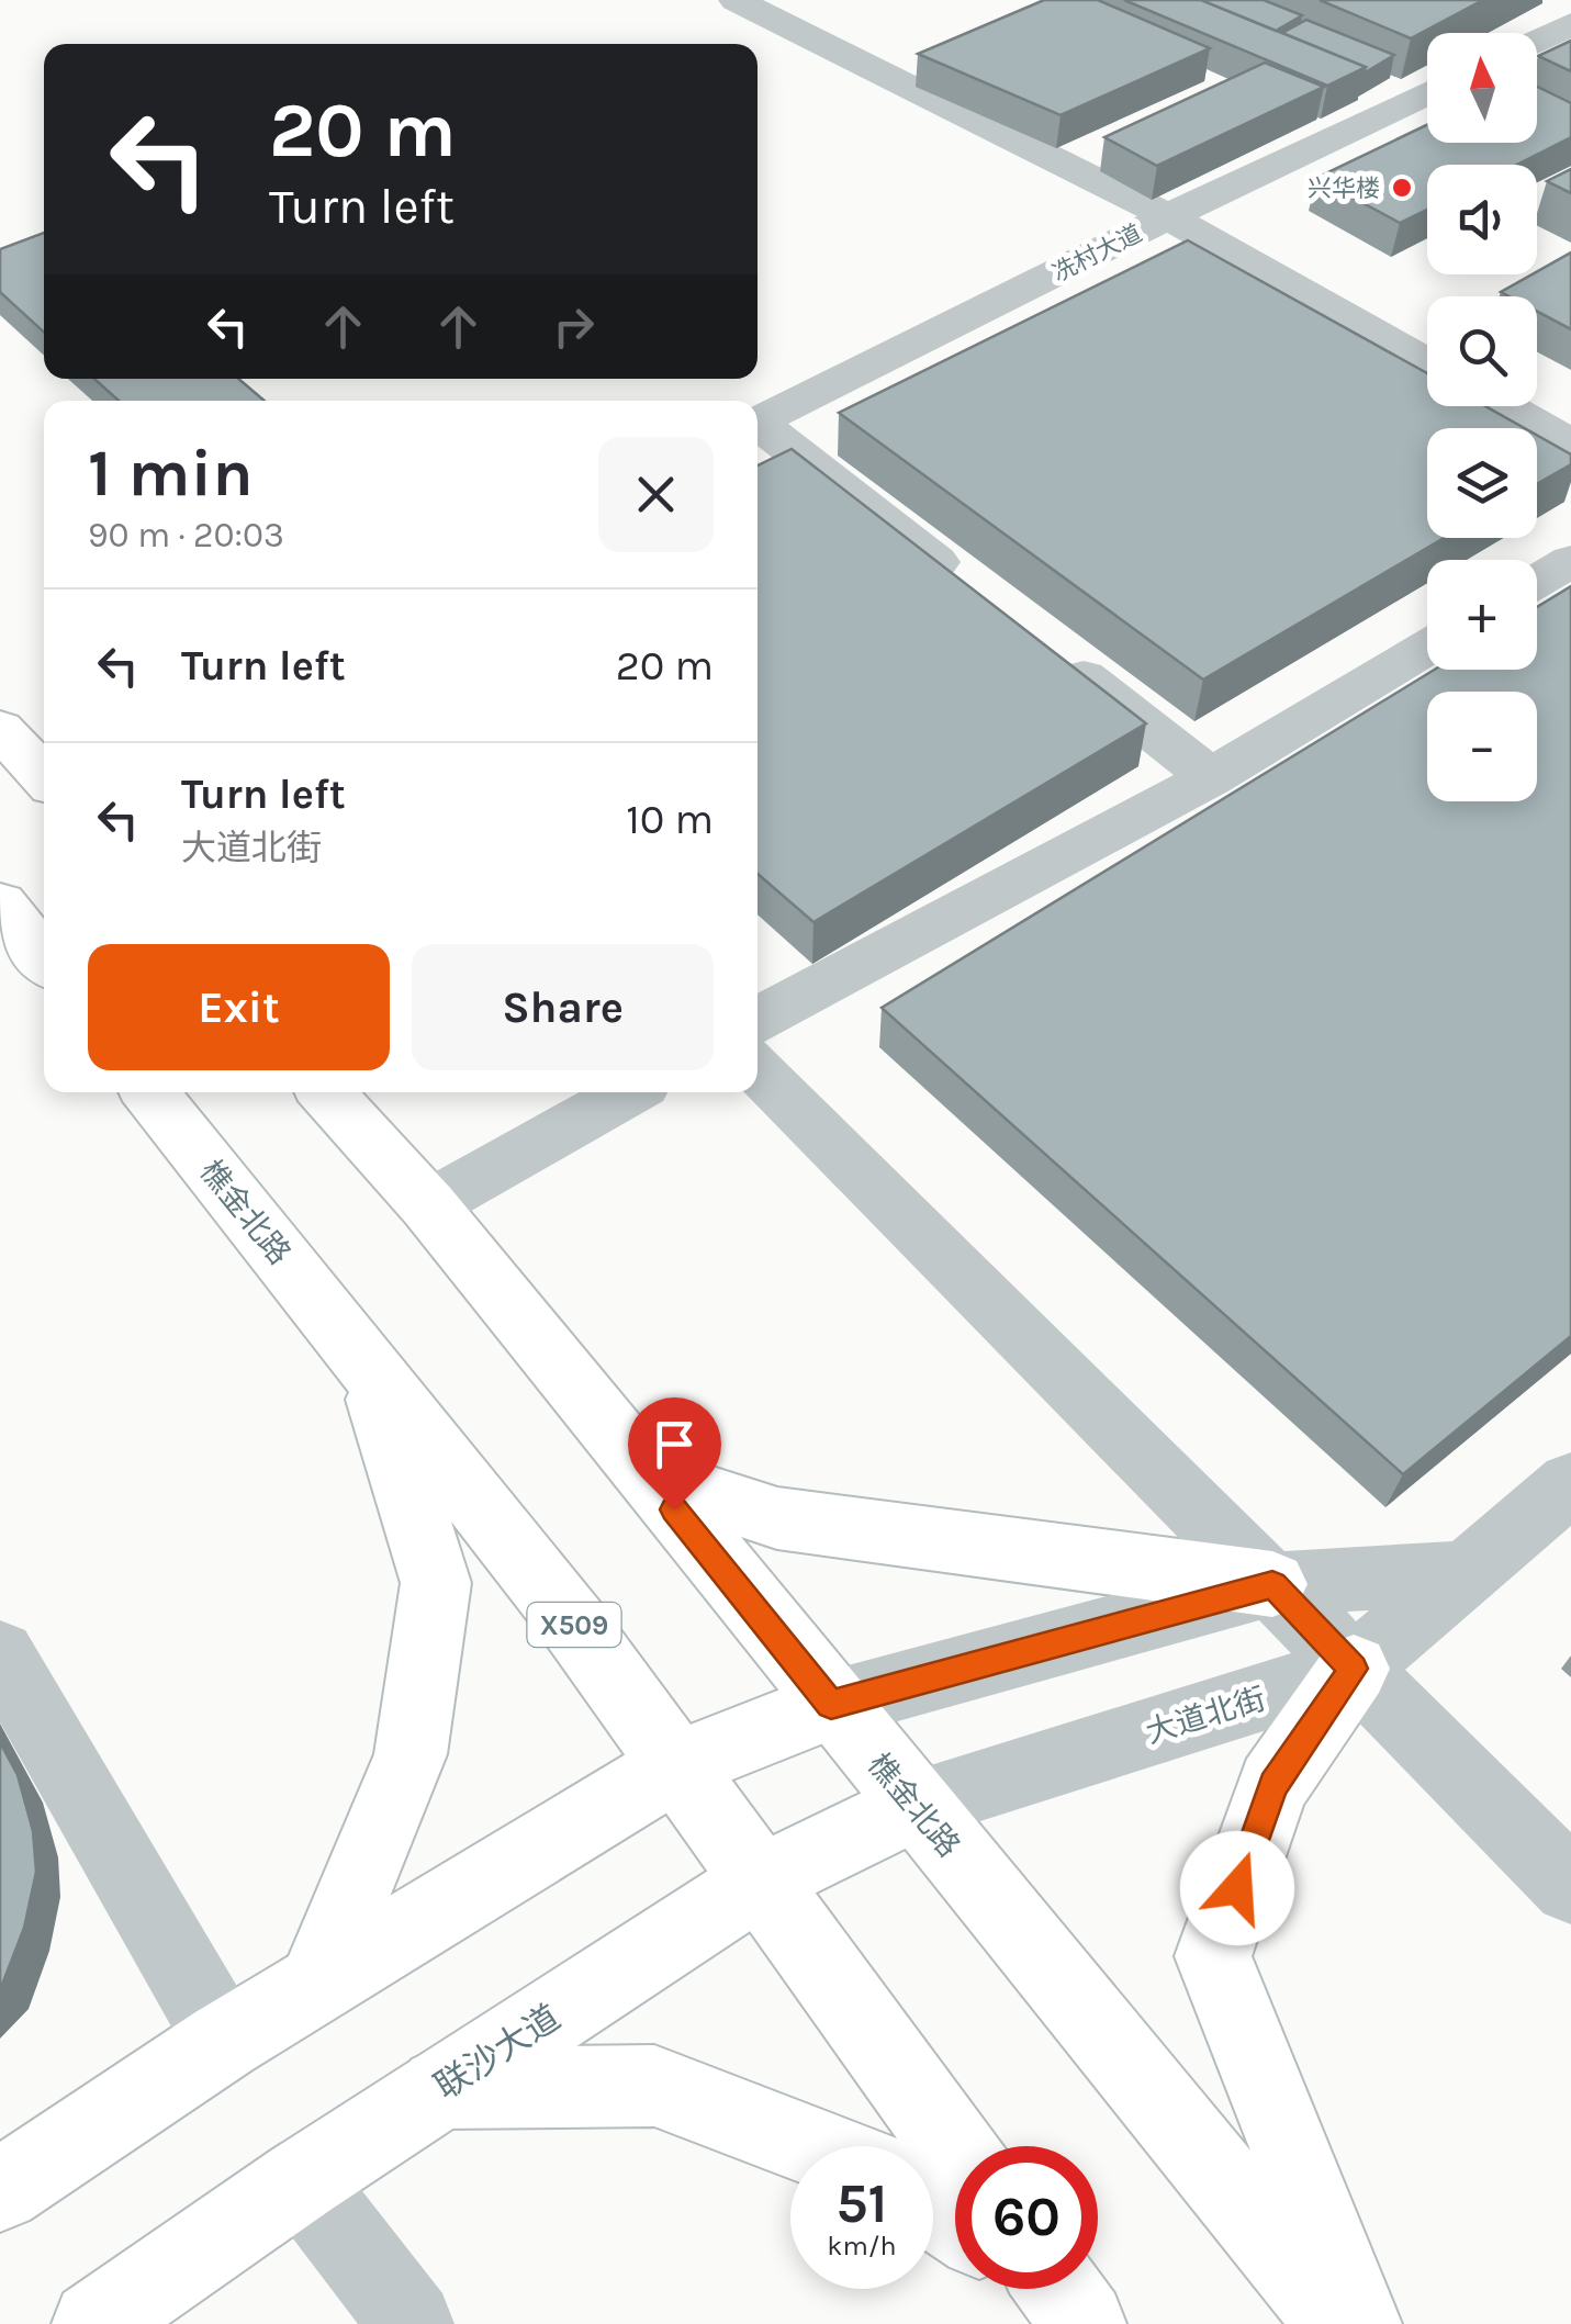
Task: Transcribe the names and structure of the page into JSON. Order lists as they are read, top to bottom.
{
  "streets": {
    "main road": ["樵金北路", "X509", "联沙大道"],
    "street": ["冼村大道", "大道北街"]
  },
  "crossings": [
    ["樵金北路", "大道北街"],
    ["樵金北路", "联沙大道"],
    ["大道北街", "联沙大道"]
  ],
  "places": ["兴华楼"],
  "north": "top",
  "page": {
    "map_buttons": ["+", "−"],
    "turn": ["20 m", "Turn left"],
    "heading": ["1 min", "90 m · 20:03"],
    "list": [
      {
        "name": "Turn left",
        "value": "20 m"
      },
      {
        "name": "Turn left",
        "note": "大道北街",
        "value": "10 m"
      }
    ],
    "buttons": ["Exit", "Share"],
    "speed": "51 km/h",
    "limit": "60"
  }
}
